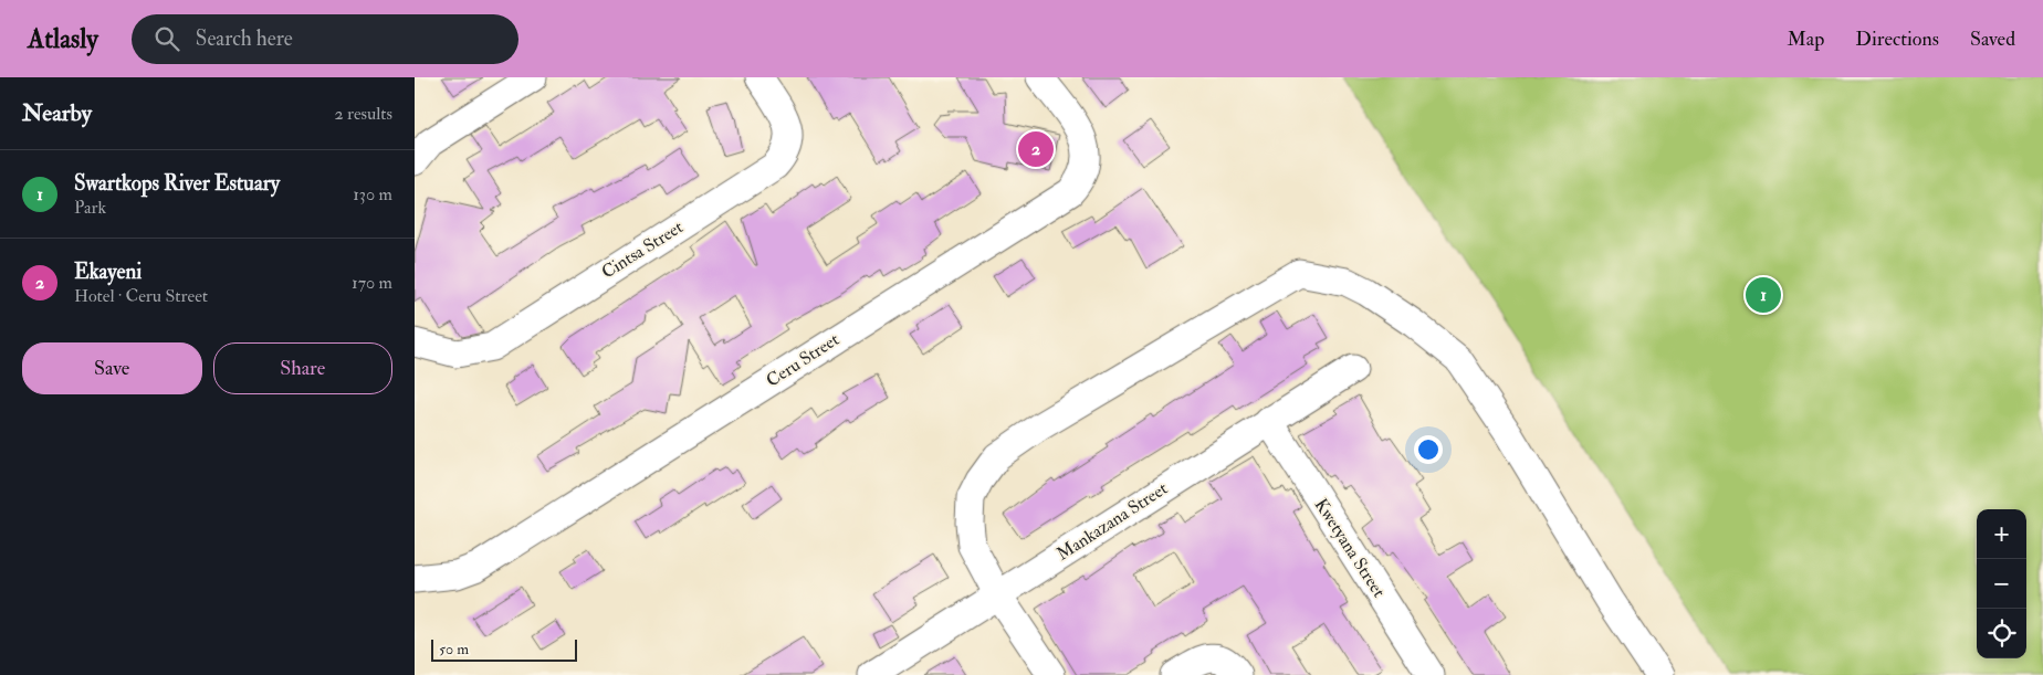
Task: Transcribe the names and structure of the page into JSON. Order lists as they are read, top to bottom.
{
  "streets": {
    "street": [
      "Cintsa Street",
      "Ceru Street",
      "Mankazana Street",
      "Kwetyana Street"
    ]
  },
  "crossings": [
    ["Mankazana Street", "Kwetyana Street"]
  ],
  "scale_bar": "50 m",
  "page": {
    "header": "Atlasly",
    "search": "Search here",
    "nav": ["Map", "Directions", "Saved"],
    "heading": ["Nearby", "2 results"],
    "pins": ["2", "1"],
    "list": [
      {
        "mark": "1",
        "name": "Swartkops River Estuary",
        "note": "Park",
        "value": "130 m"
      },
      {
        "mark": "2",
        "name": "Ekayeni",
        "note": "Hotel · Ceru Street",
        "value": "170 m"
      }
    ],
    "buttons": ["Save", "Share"],
    "map_buttons": ["+", "−"],
    "scale": "50 m"
  }
}
